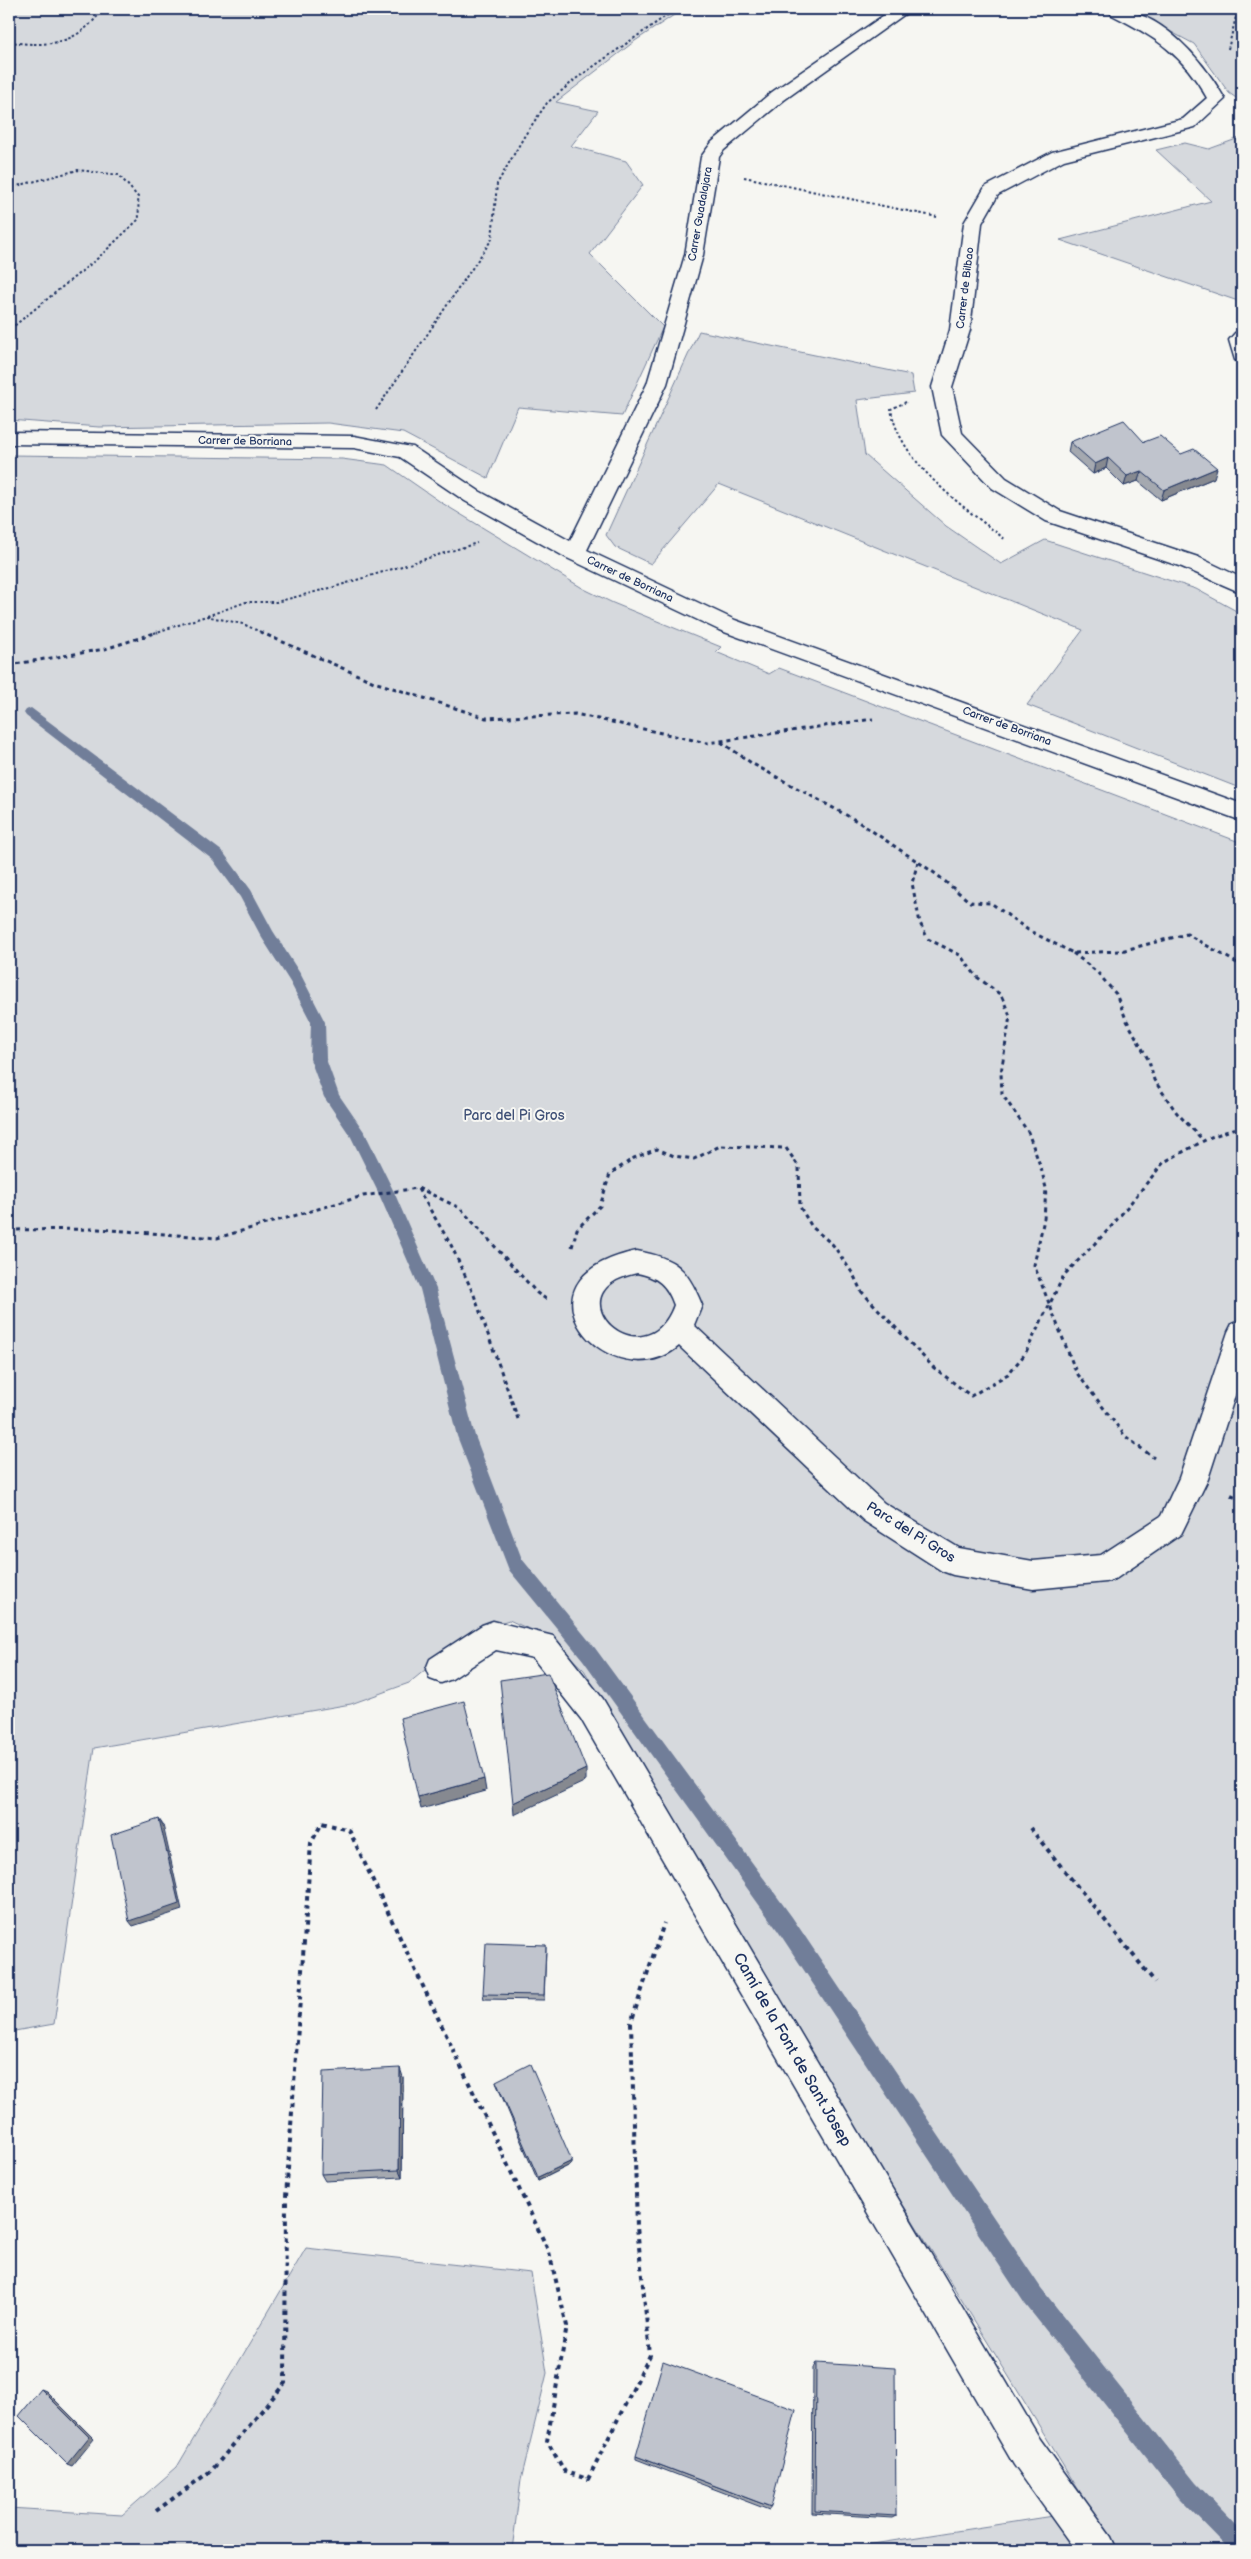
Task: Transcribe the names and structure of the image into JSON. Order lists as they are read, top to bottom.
{
  "streets": {
    "street": [
      "Carrer Guadalajara",
      "Carrer de Bilbao",
      "Carrer de Borriana",
      "Parc del Pi Gros",
      "Camí de la Font de Sant Josep"
    ]
  },
  "crossings": [
    ["Carrer Guadalajara", "Carrer de Borriana"]
  ],
  "parks": ["Parc del Pi Gros"]
}
